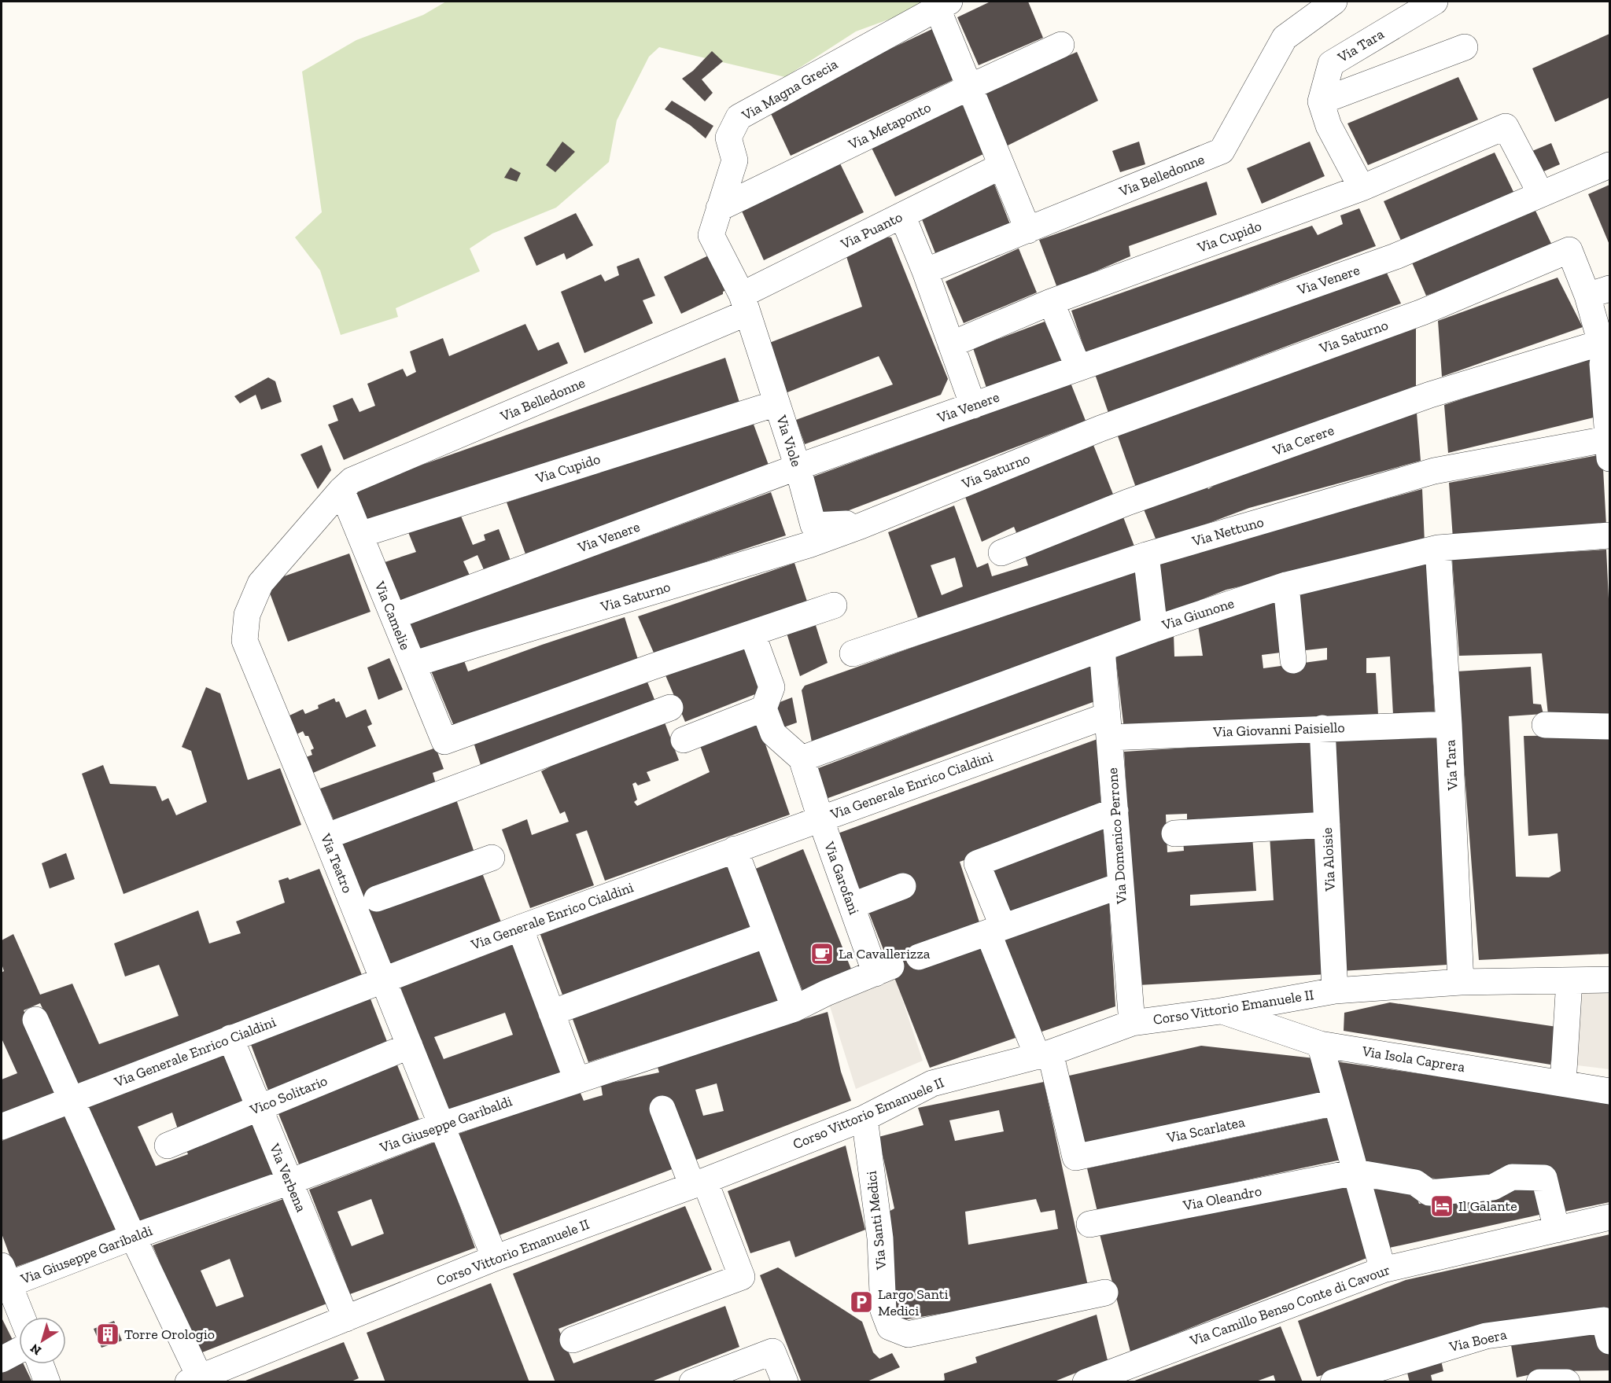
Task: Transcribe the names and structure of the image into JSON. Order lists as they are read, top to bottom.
{
  "streets": {
    "street": [
      "Via Tara",
      "Via Magna Grecia",
      "Via Metaponto",
      "Via Belledonne",
      "Via Puanto",
      "Via Cupido",
      "Via Venere",
      "Via Saturno",
      "Via Cerere",
      "Via Viole",
      "Via Nettuno",
      "Via Giunone",
      "Via Camelie",
      "Via Giovanni Paisiello",
      "Via Generale Enrico Cialdini",
      "Via Domenico Perrone",
      "Via Aloisie",
      "Via Teatro",
      "Via Garofani",
      "Corso Vittorio Emanuele II",
      "Via Isola Caprera",
      "Vico Solitario",
      "Via Giuseppe Garibaldi",
      "Via Scarlatea",
      "Via Verbena",
      "Via Oleandro",
      "Via Santi Medici",
      "Via Camillo Benso Conte di Cavour",
      "Via Boera"
    ]
  },
  "crossings": [
    ["Via Tara", "Via Giunone"],
    ["Via Tara", "Via Giovanni Paisiello"],
    ["Via Tara", "Corso Vittorio Emanuele II"],
    ["Via Magna Grecia", "Via Metaponto"],
    ["Via Magna Grecia", "Via Belledonne"],
    ["Via Magna Grecia", "Via Puanto"],
    ["Via Magna Grecia", "Via Viole"],
    ["Via Belledonne", "Via Puanto"],
    ["Via Belledonne", "Via Viole"],
    ["Via Belledonne", "Via Camelie"],
    ["Via Belledonne", "Via Teatro"],
    ["Via Puanto", "Via Viole"],
    ["Via Cupido", "Via Venere"],
    ["Via Cupido", "Via Viole"],
    ["Via Cupido", "Via Camelie"],
    ["Via Venere", "Via Viole"],
    ["Via Venere", "Via Camelie"],
    ["Via Saturno", "Via Viole"],
    ["Via Saturno", "Via Camelie"],
    ["Via Giunone", "Via Domenico Perrone"],
    ["Via Giunone", "Via Garofani"],
    ["Via Camelie", "Via Teatro"],
    ["Via Giovanni Paisiello", "Via Generale Enrico Cialdini"],
    ["Via Giovanni Paisiello", "Via Domenico Perrone"],
    ["Via Giovanni Paisiello", "Via Aloisie"],
    ["Via Generale Enrico Cialdini", "Via Domenico Perrone"],
    ["Via Generale Enrico Cialdini", "Via Teatro"],
    ["Via Generale Enrico Cialdini", "Via Garofani"],
    ["Via Generale Enrico Cialdini", "Via Verbena"],
    ["Via Domenico Perrone", "Corso Vittorio Emanuele II"],
    ["Via Aloisie", "Corso Vittorio Emanuele II"],
    ["Via Teatro", "Corso Vittorio Emanuele II"],
    ["Via Teatro", "Vico Solitario"],
    ["Via Teatro", "Via Giuseppe Garibaldi"],
    ["Via Garofani", "Via Giuseppe Garibaldi"],
    ["Corso Vittorio Emanuele II", "Via Isola Caprera"],
    ["Corso Vittorio Emanuele II", "Via Scarlatea"],
    ["Corso Vittorio Emanuele II", "Via Verbena"],
    ["Corso Vittorio Emanuele II", "Via Santi Medici"],
    ["Vico Solitario", "Via Verbena"],
    ["Via Giuseppe Garibaldi", "Via Verbena"]
  ],
  "places": {
    "cafe": ["La Cavallerizza"],
    "hotel": ["Il Galante"],
    "parking": ["Largo Santi Medici"],
    "building": ["Torre Orologio"]
  },
  "north": "bottom left"
}
